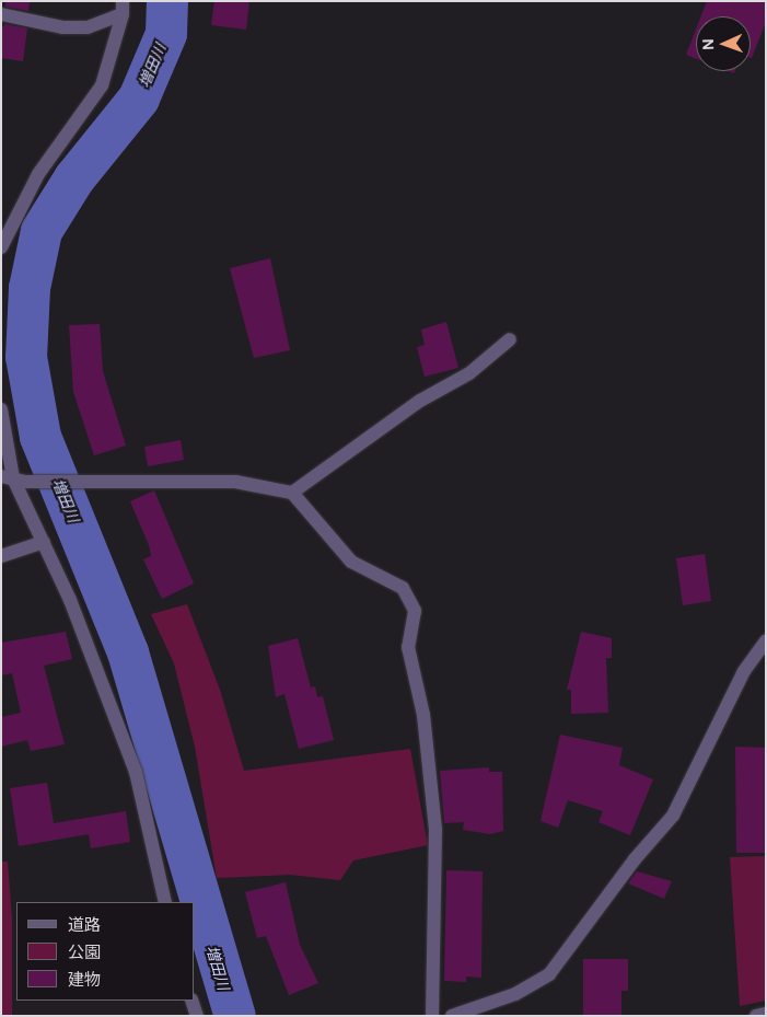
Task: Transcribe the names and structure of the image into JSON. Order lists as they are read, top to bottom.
{
  "water": ["増田川"],
  "legend": ["道路", "公園", "建物"],
  "north": "left"
}
